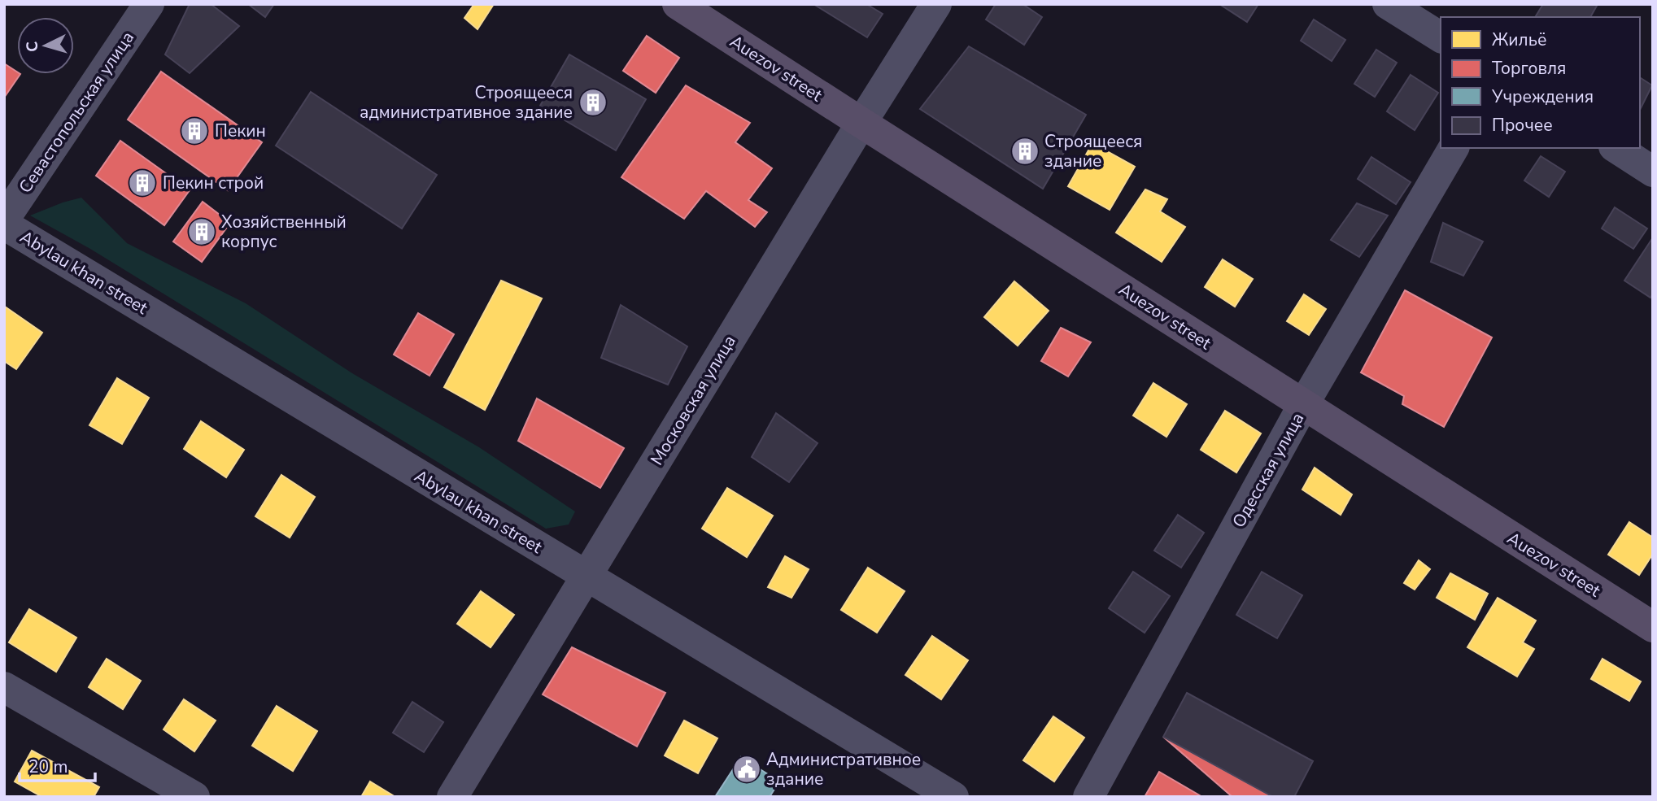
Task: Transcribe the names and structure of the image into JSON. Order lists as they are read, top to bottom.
{
  "streets": {
    "main road": ["Auezov street"],
    "street": [
      "Севастопольская улица",
      "Abylau khan street",
      "Московская улица",
      "Одесская улица"
    ]
  },
  "crossings": [
    ["Auezov street", "Московская улица"],
    ["Auezov street", "Одесская улица"],
    ["Abylau khan street", "Московская улица"]
  ],
  "places": {
    "building": [
      "Строящееся административное здание",
      "Пекин",
      "Строящееся здание",
      "Пекин строй",
      "Хозяйственный корпус"
    ],
    "public building": ["Административное здание"]
  },
  "legend": [
    "Жильё",
    "Торговля",
    "Учреждения",
    "Прочее"
  ],
  "scale_bar": "20 m",
  "north": "left"
}
